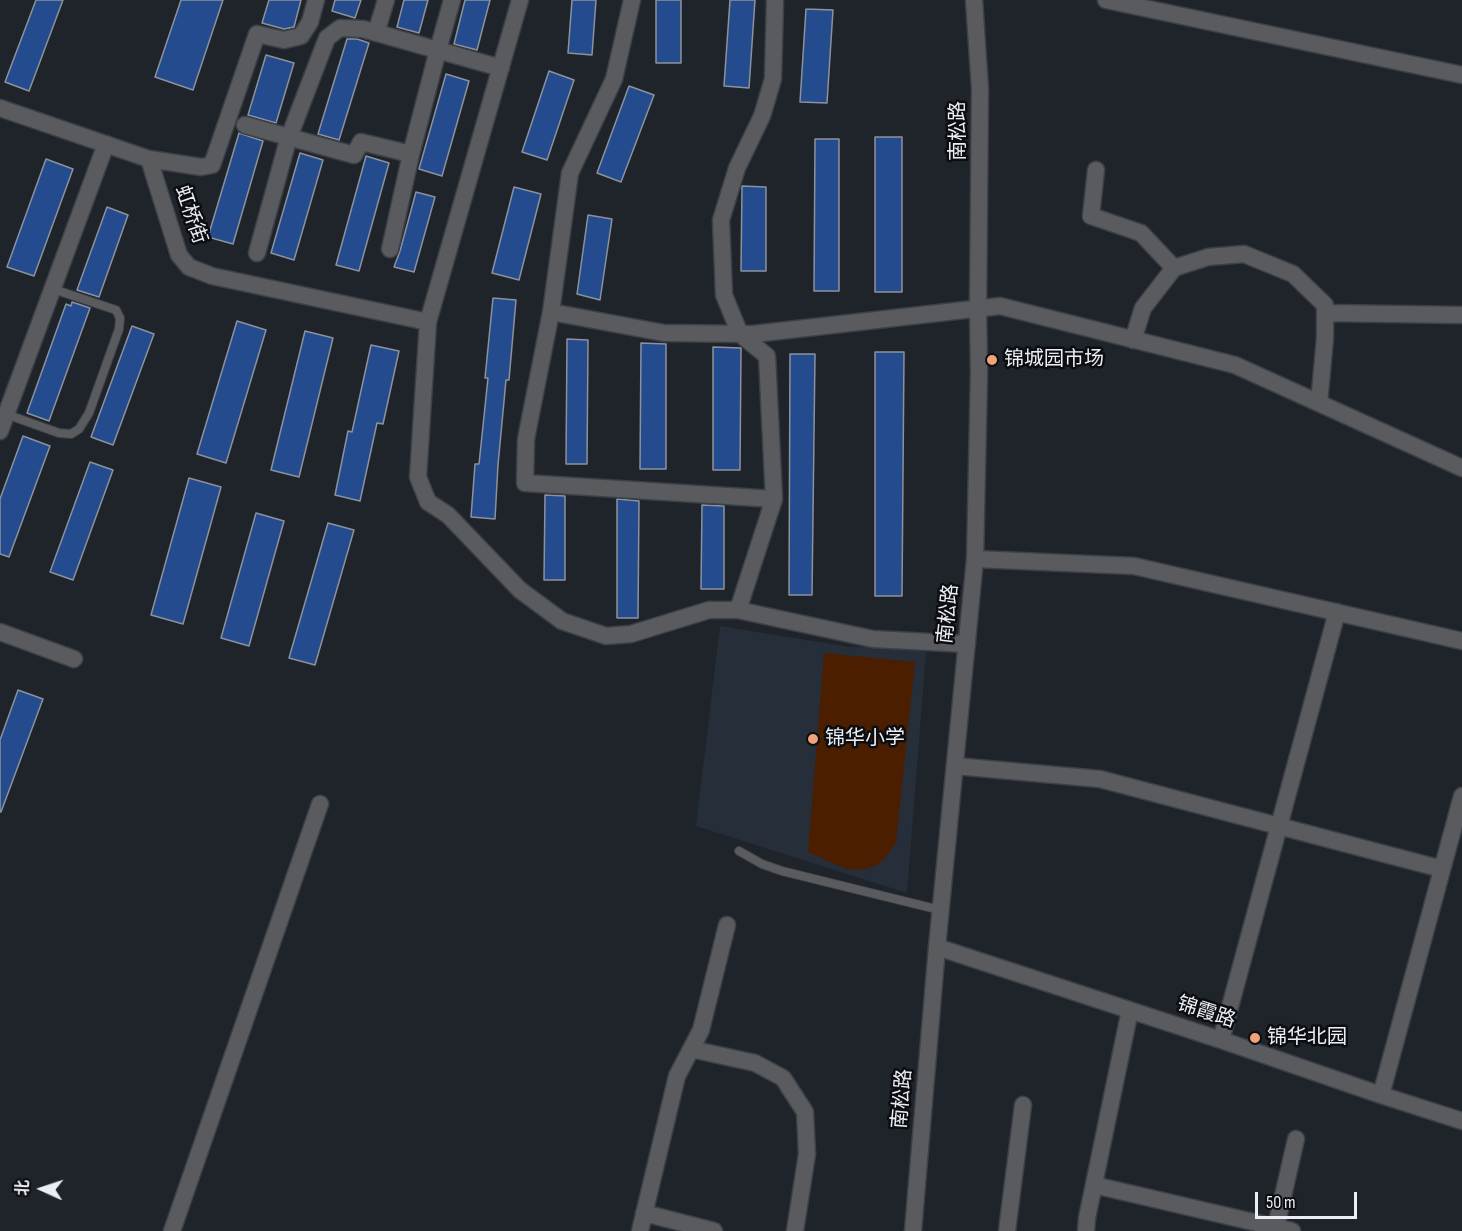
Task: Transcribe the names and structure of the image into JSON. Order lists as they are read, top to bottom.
{
  "streets": {
    "street": ["南松路", "虹桥街", "锦霞路"]
  },
  "crossings": [
    ["南松路", "锦霞路"]
  ],
  "places": ["锦城园市场", "锦华小学", "锦华北园"],
  "scale_bar": "50 m",
  "north": "left"
}
